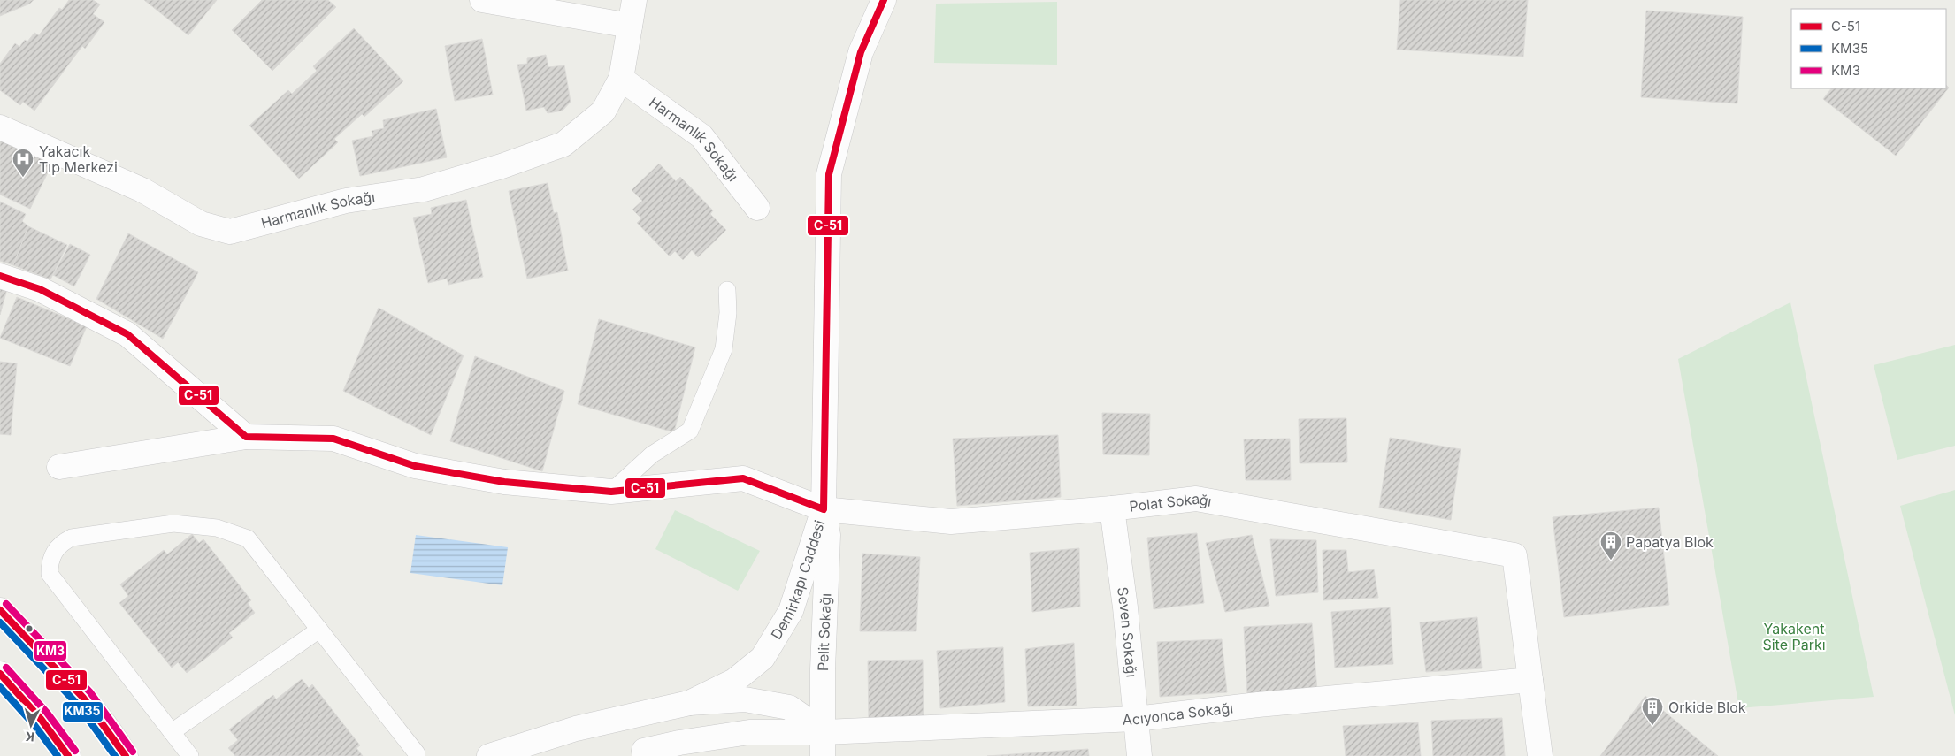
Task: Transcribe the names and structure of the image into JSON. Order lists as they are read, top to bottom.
{
  "streets": {
    "street": [
      "Harmanlık Sokağı",
      "Polat Sokağı",
      "Demirkapı Caddesi",
      "Pelit Sokağı",
      "Seven Sokağı",
      "Acıyonca Sokağı"
    ]
  },
  "crossings": [
    ["Polat Sokağı", "Demirkapı Caddesi"],
    ["Polat Sokağı", "Pelit Sokağı"],
    ["Polat Sokağı", "Seven Sokağı"],
    ["Polat Sokağı", "Acıyonca Sokağı"],
    ["Demirkapı Caddesi", "Pelit Sokağı"],
    ["Pelit Sokağı", "Acıyonca Sokağı"],
    ["Seven Sokağı", "Acıyonca Sokağı"]
  ],
  "parks": ["Yakakent Site Parkı"],
  "places": {
    "hospital": ["Yakacık Tıp Merkezi"],
    "building": ["Papatya Blok", "Orkide Blok"]
  },
  "lines": ["transit line C-51", "transit line KM3", "transit line KM35"],
  "legend": ["C-51", "KM35", "KM3"],
  "north": "bottom"
}
